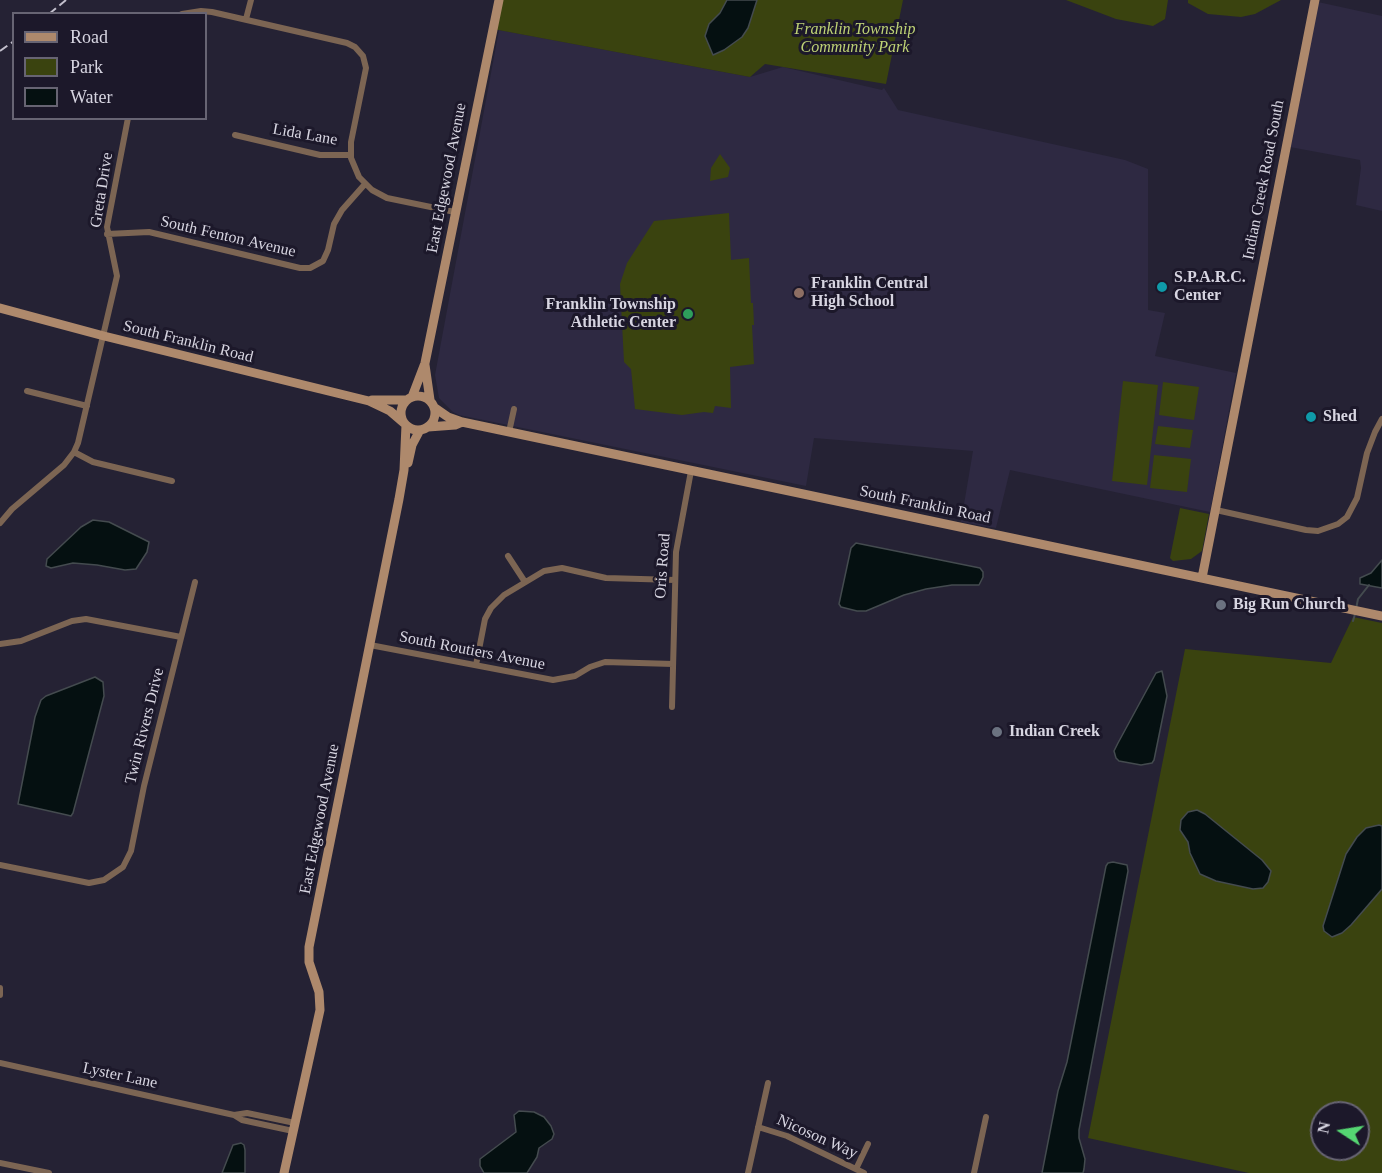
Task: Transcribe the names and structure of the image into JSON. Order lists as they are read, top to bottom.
{
  "streets": {
    "main road": ["East Edgewood Avenue", "Indian Creek Road South", "South Franklin Road"],
    "street": [
      "Lida Lane",
      "Greta Drive",
      "South Fenton Avenue",
      "Oris Road",
      "South Routiers Avenue",
      "Twin Rivers Drive",
      "Lyster Lane",
      "Nicoson Way"
    ]
  },
  "crossings": [
    ["Lida Lane", "South Fenton Avenue"],
    ["East Edgewood Avenue", "South Routiers Avenue"],
    ["East Edgewood Avenue", "Lyster Lane"],
    ["Indian Creek Road South", "South Franklin Road"],
    ["Greta Drive", "South Fenton Avenue"],
    ["Greta Drive", "South Franklin Road"],
    ["South Franklin Road", "Oris Road"],
    ["Oris Road", "South Routiers Avenue"]
  ],
  "parks": ["Franklin Township Community Park"],
  "places": [
    "S.P.A.R.C. Center",
    "Franklin Central High School",
    "Franklin Township Athletic Center",
    "Shed",
    "Big Run Church",
    "Indian Creek"
  ],
  "legend": ["Road", "Park", "Water"],
  "north": "left"
}
